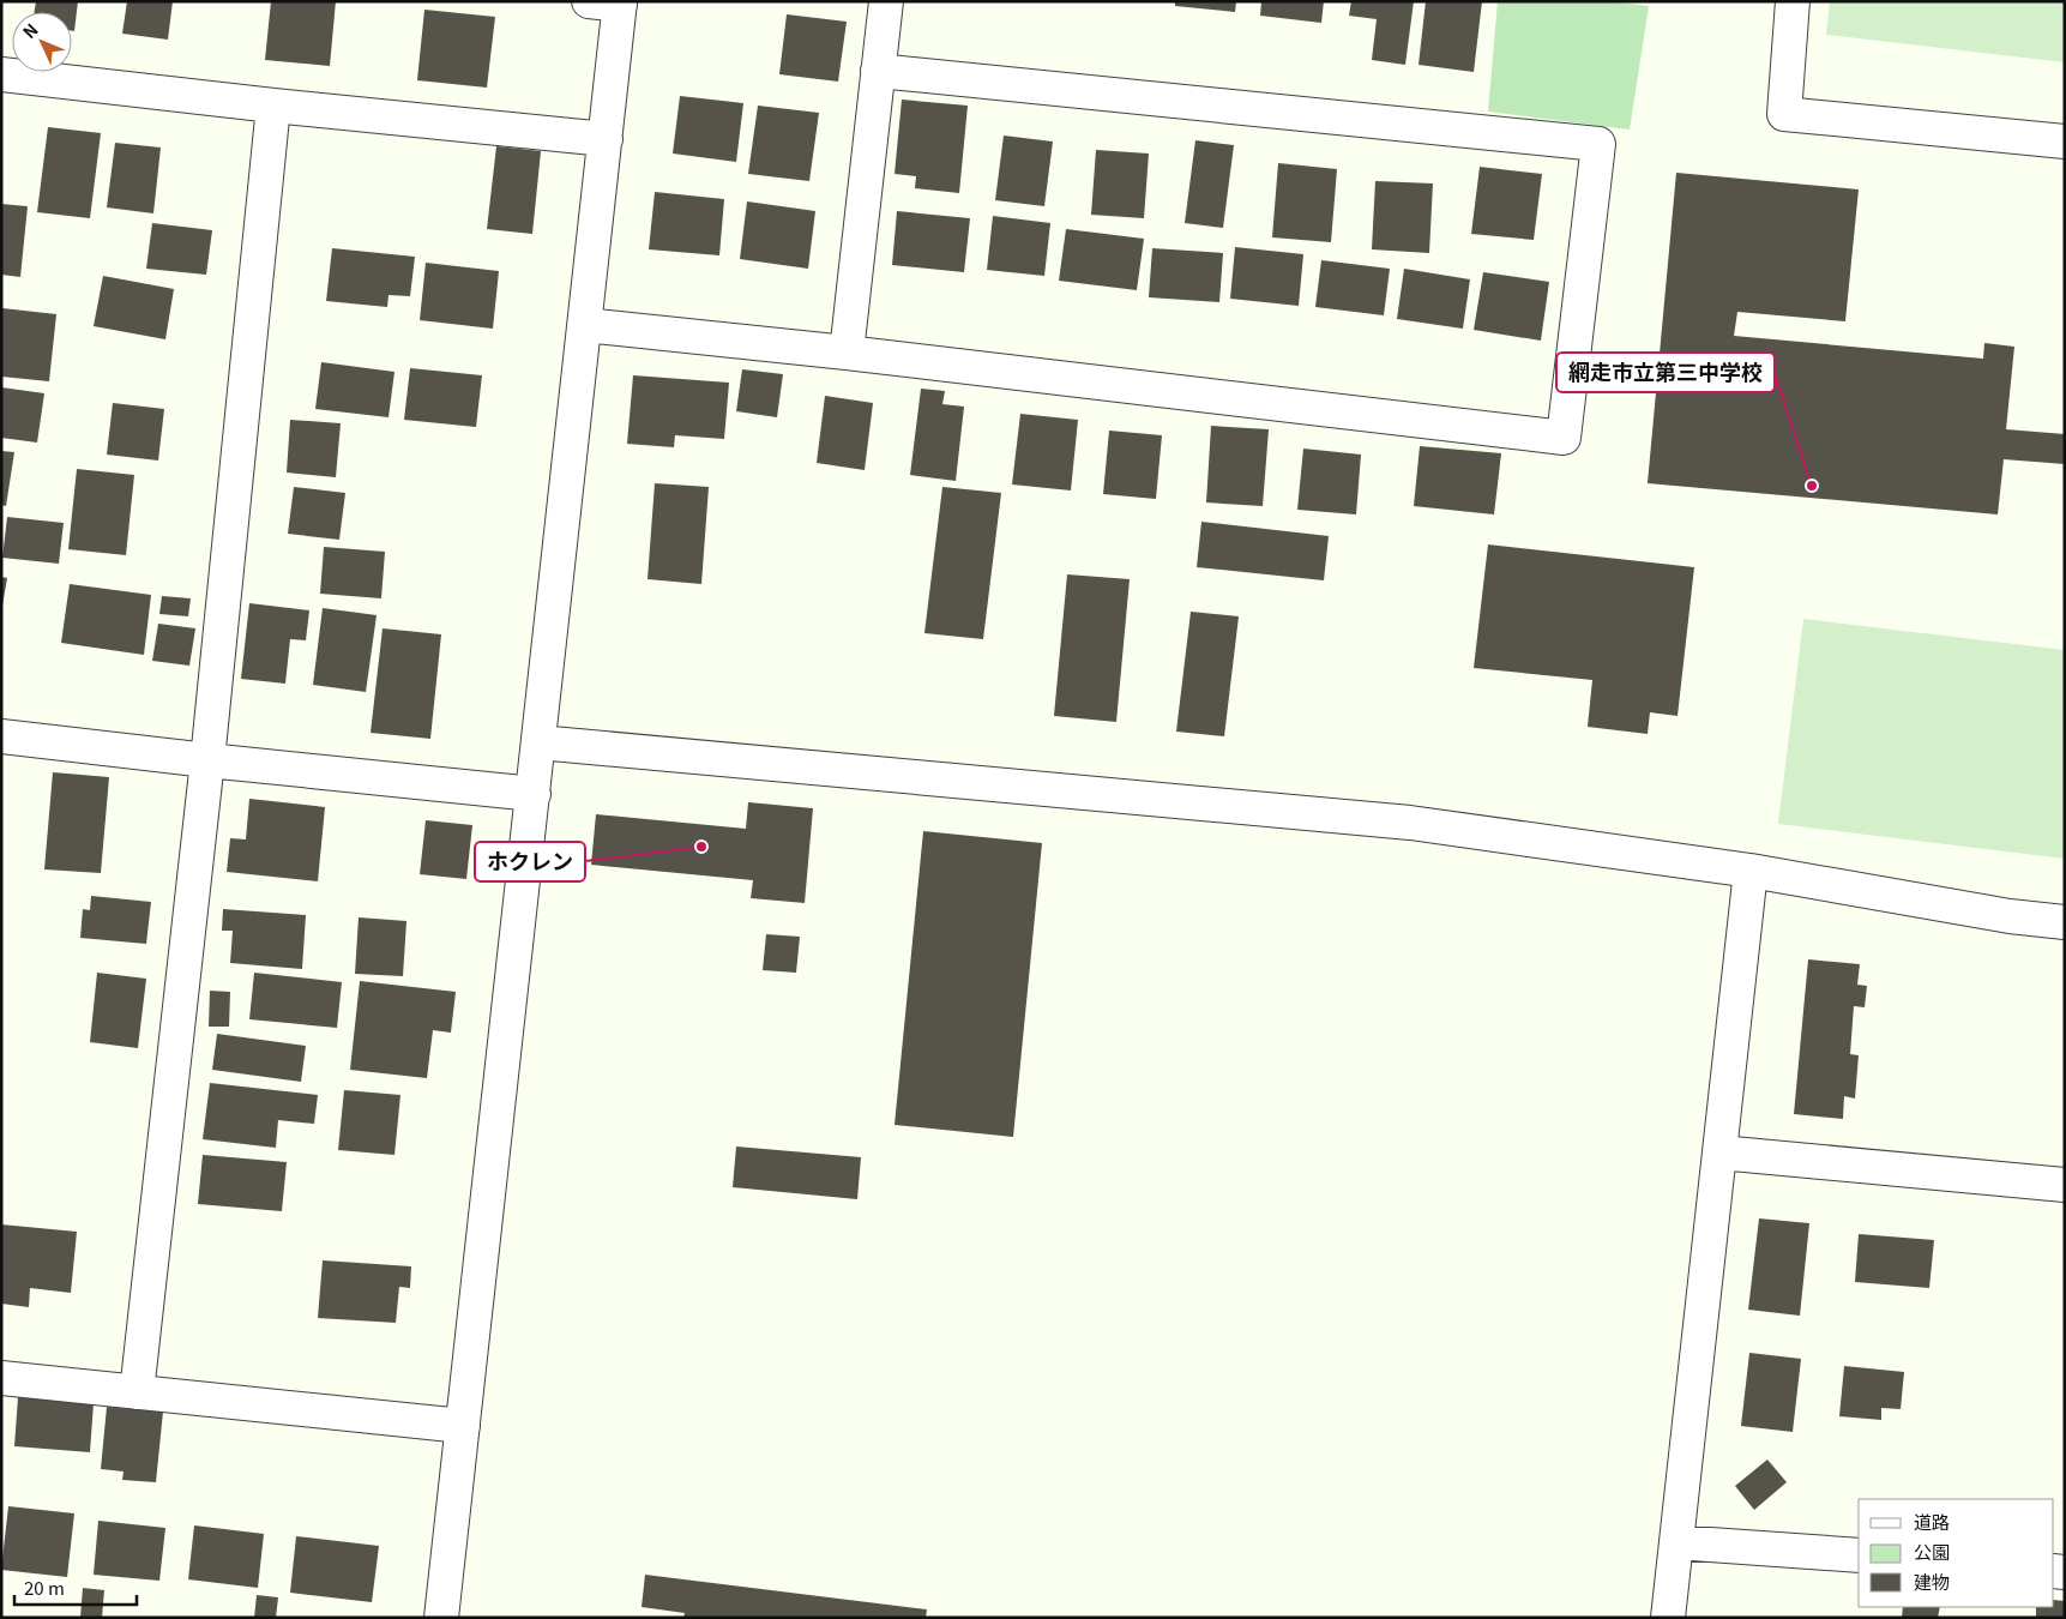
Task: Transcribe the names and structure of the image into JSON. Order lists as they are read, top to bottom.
{
  "places": ["網走市立第三中学校", "ホクレン"],
  "legend": ["道路", "公園", "建物"],
  "scale_bar": "20 m",
  "north": "top left"
}
